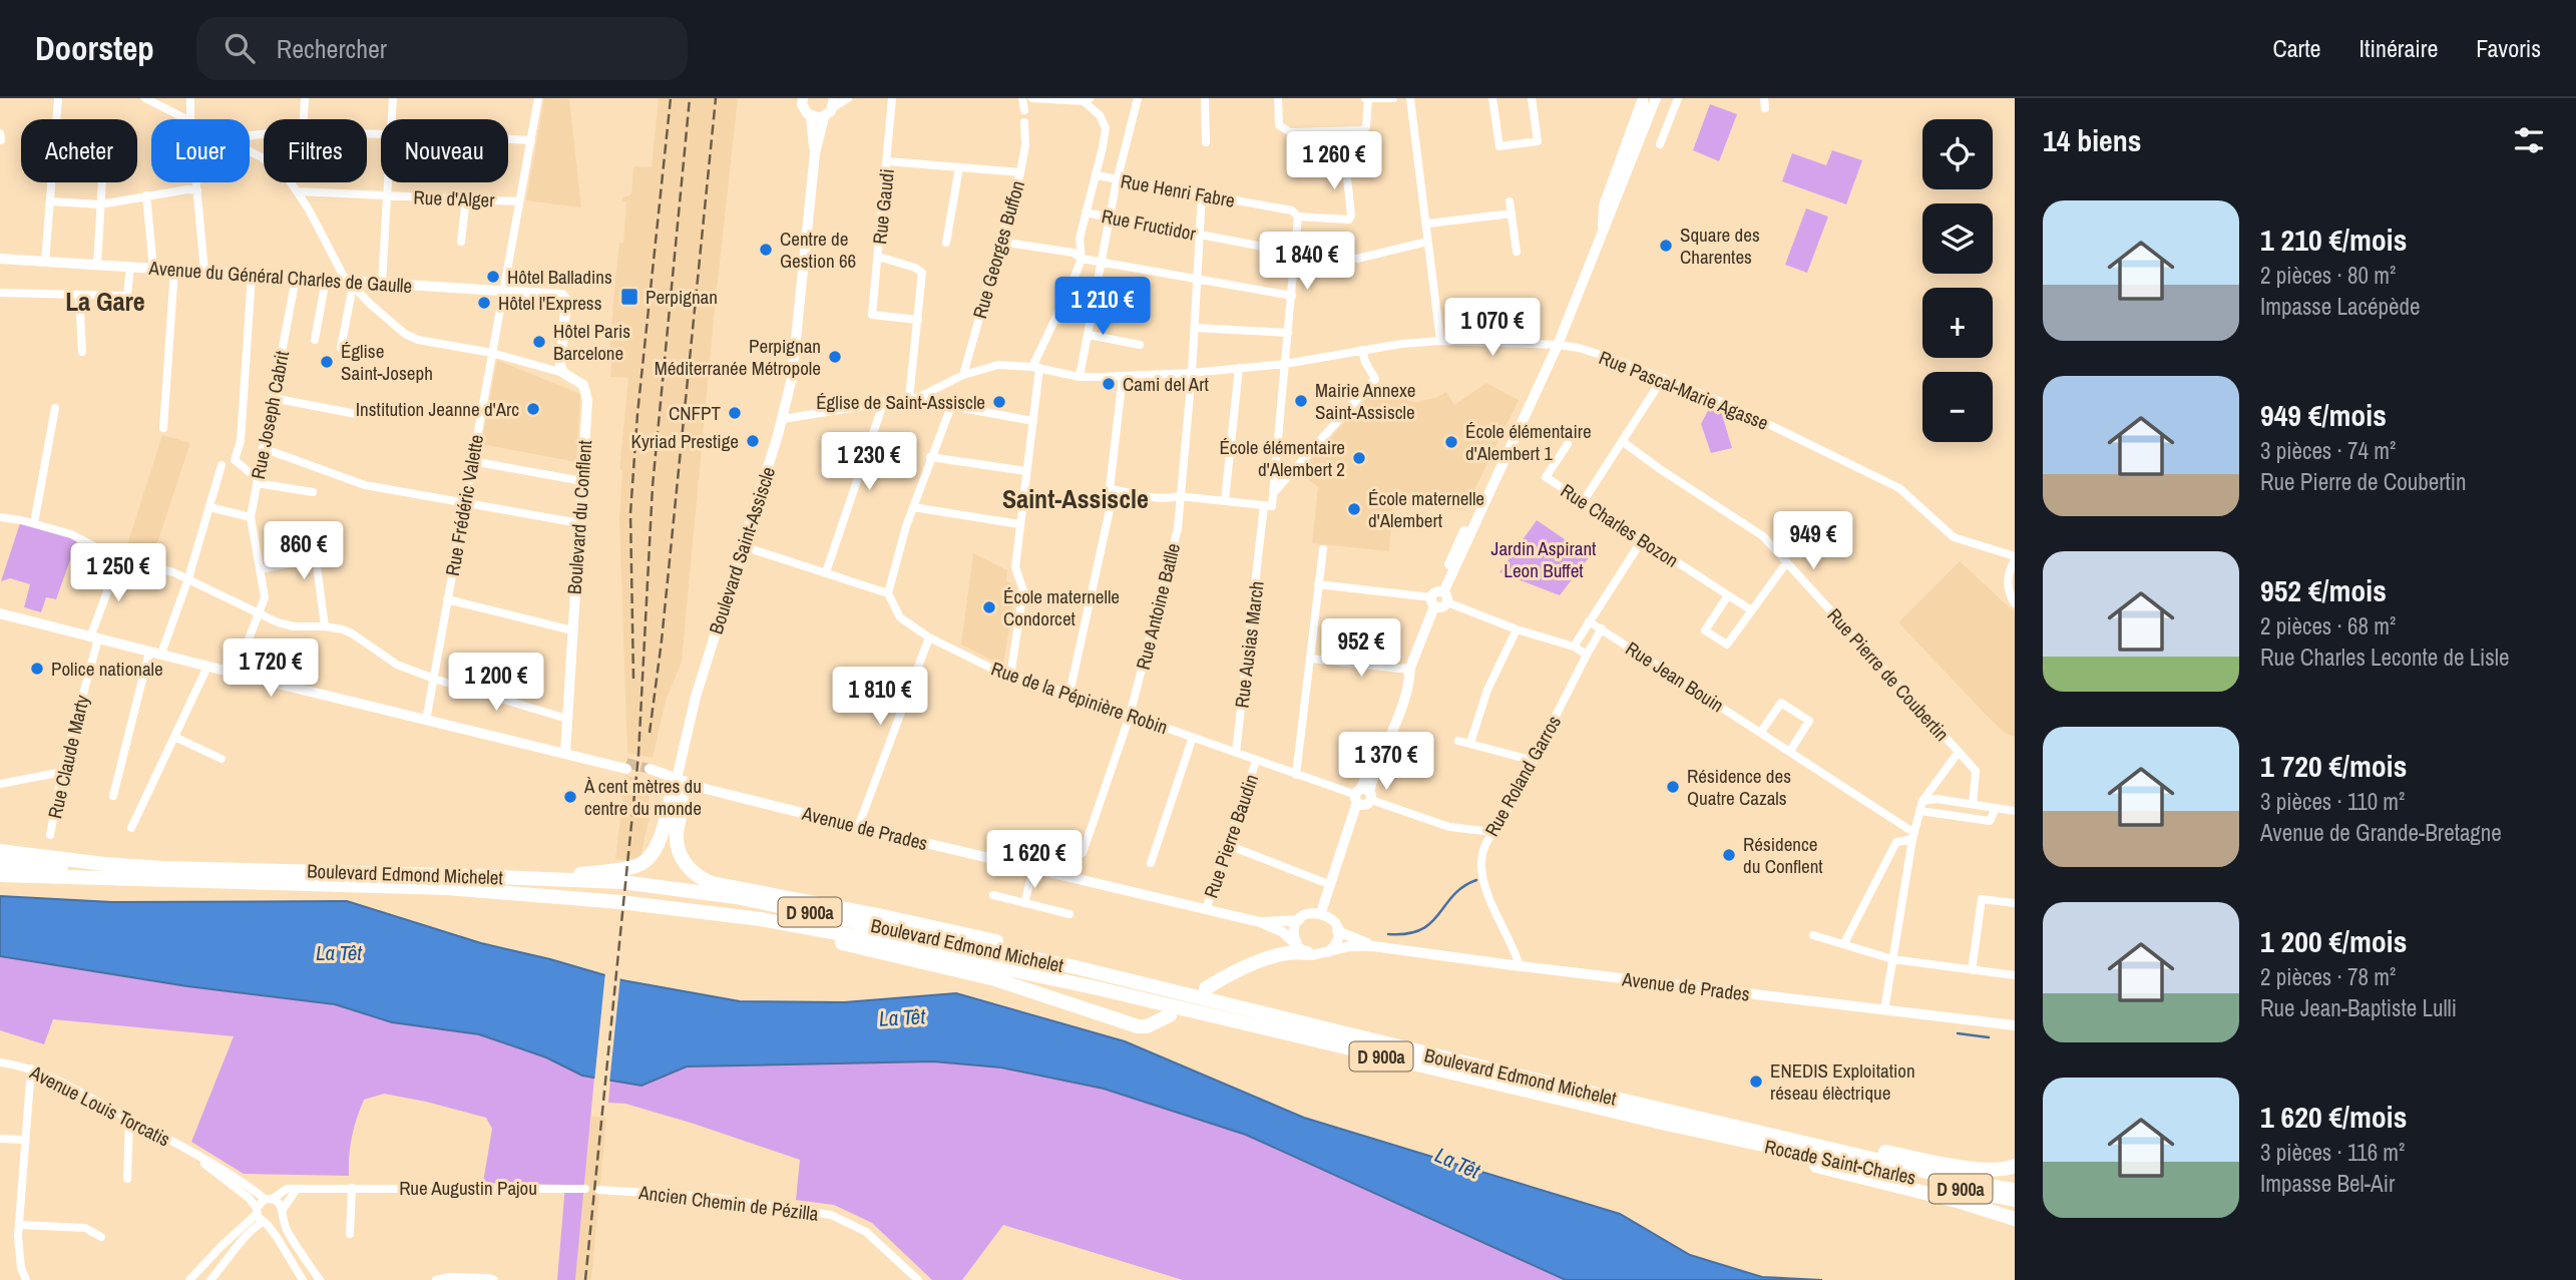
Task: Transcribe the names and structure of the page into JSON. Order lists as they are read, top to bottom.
{
  "streets": {
    "highway": ["Boulevard Edmond Michelet", "D 900a", "Rocade Saint-Charles"],
    "main road": ["Avenue de Prades"],
    "street": [
      "Rue Henri Fabre",
      "Rue d'Alger",
      "Rue Gaudi",
      "Rue Fructidor",
      "Rue Georges Buffon",
      "Avenue du Général Charles de Gaulle",
      "Rue Pascal-Marie Agasse",
      "Rue Joseph Cabrit",
      "Rue Frédéric Valette",
      "Boulevard du Conflent",
      "Rue Charles Bozon",
      "Boulevard Saint-Assiscle",
      "Rue Antoine Batlle",
      "Rue Ausias March",
      "Rue Pierre de Coubertin",
      "Rue Jean Bouin",
      "Rue de la Pépinière Robin",
      "Rue Claude Marty",
      "Rue Roland Garros",
      "Rue Pierre Baudin",
      "Avenue Louis Torcatis",
      "Rue Augustin Pajou",
      "Ancien Chemin de Pézilla"
    ]
  },
  "crossings": [
    ["Rue Henri Fabre", "Rue Antoine Batlle"],
    ["Rue d'Alger", "Rue Frédéric Valette"],
    ["Rue Fructidor", "Rue Antoine Batlle"],
    ["Rue Georges Buffon", "Rue Pascal-Marie Agasse"],
    ["Avenue du Général Charles de Gaulle", "Rue Joseph Cabrit"],
    ["Avenue du Général Charles de Gaulle", "Rue Frédéric Valette"],
    ["Avenue du Général Charles de Gaulle", "Boulevard du Conflent"],
    ["Rue Pascal-Marie Agasse", "Boulevard Saint-Assiscle"],
    ["Rue Pascal-Marie Agasse", "Rue Antoine Batlle"],
    ["Boulevard Saint-Assiscle", "Avenue de Prades"],
    ["Rue Antoine Batlle", "Rue de la Pépinière Robin"],
    ["Rue Ausias March", "Rue de la Pépinière Robin"],
    ["Rue Jean Bouin", "Rue Roland Garros"],
    ["Rue de la Pépinière Robin", "Rue Roland Garros"],
    ["Rue de la Pépinière Robin", "Rue Pierre Baudin"],
    ["Rue Roland Garros", "Avenue de Prades"],
    ["Avenue de Prades", "Rue Pierre Baudin"],
    ["Boulevard Edmond Michelet", "D 900a"],
    ["Boulevard Edmond Michelet", "Rocade Saint-Charles"],
    ["D 900a", "Rocade Saint-Charles"]
  ],
  "districts": ["La Gare", "Saint-Assiscle"],
  "water": ["La Têt"],
  "parks": ["Jardin Aspirant Leon Buffet"],
  "places": {
    "other": [
      "Square des Charentes",
      "Centre de Gestion 66",
      "Hôtel Balladins",
      "Hôtel l'Express",
      "Hôtel Paris Barcelone",
      "Perpignan Méditerranée Métropole",
      "Église Saint-Joseph",
      "Cami del Art",
      "Mairie Annexe Saint-Assiscle",
      "Église de Saint-Assiscle",
      "Institution Jeanne d'Arc",
      "CNFPT",
      "Kyriad Prestige",
      "École élémentaire d'Alembert 1",
      "École élémentaire d'Alembert 2",
      "École maternelle d'Alembert",
      "École maternelle Condorcet",
      "Police nationale",
      "Résidence des Quatre Cazals",
      "À cent mètres du centre du monde",
      "Résidence du Conflent",
      "ENEDIS Exploitation réseau élèctrique"
    ],
    "transit": ["Perpignan"]
  },
  "page": {
    "header": "Doorstep",
    "search": "Rechercher",
    "nav": ["Carte", "Itinéraire", "Favoris"],
    "heading": "14 biens",
    "map_buttons": ["+", "−"],
    "chip": [
      "Acheter",
      "Louer",
      "Filtres",
      "Nouveau"
    ],
    "price": [
      "1 260 €",
      "1 840 €",
      "1 210 €",
      "1 070 €",
      "1 230 €",
      "949 €",
      "860 €",
      "1 250 €",
      "952 €",
      "1 720 €",
      "1 200 €",
      "1 810 €",
      "1 370 €",
      "1 620 €"
    ],
    "list": [
      {
        "name": "1 210 €/mois",
        "note": "2 pièces · 80 m² · Impasse Lacépède"
      },
      {
        "name": "949 €/mois",
        "note": "3 pièces · 74 m² · Rue Pierre de Coubertin"
      },
      {
        "name": "952 €/mois",
        "note": "2 pièces · 68 m² · Rue Charles Leconte de Lisle"
      },
      {
        "name": "1 720 €/mois",
        "note": "3 pièces · 110 m² · Avenue de Grande-Bretagne"
      },
      {
        "name": "1 200 €/mois",
        "note": "2 pièces · 78 m² · Rue Jean-Baptiste Lulli"
      },
      {
        "name": "1 620 €/mois",
        "note": "3 pièces · 116 m² · Impasse Bel-Air"
      }
    ]
  }
}
